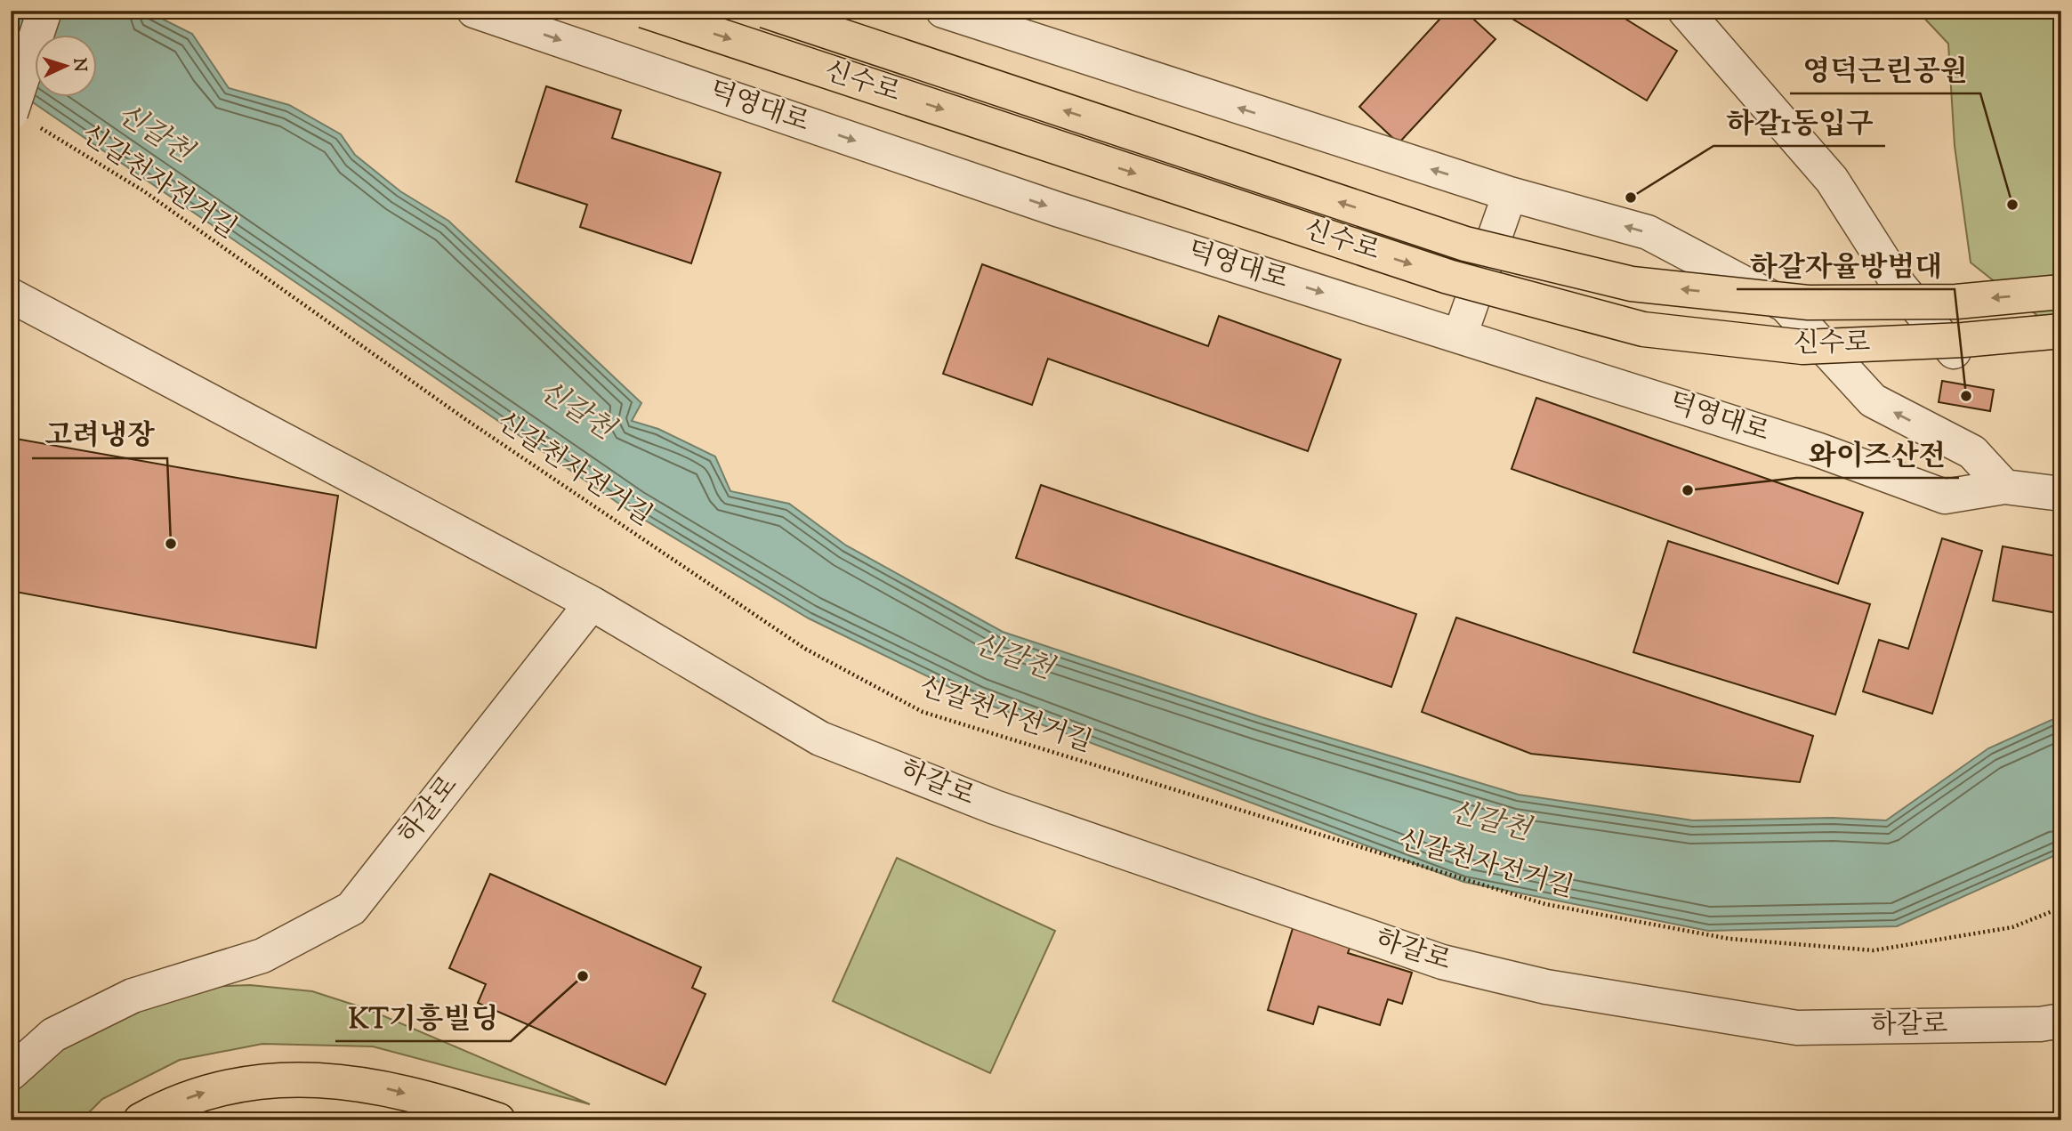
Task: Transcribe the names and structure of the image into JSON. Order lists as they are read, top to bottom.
{
  "streets": {
    "main road": ["신수로"],
    "street": ["덕영대로", "하갈로"],
    "path": ["신갈천자전거길"]
  },
  "water": ["신갈천"],
  "places": [
    "하갈1동입구",
    "영덕근린공원",
    "하갈자율방범대",
    "와이즈산전",
    "고려냉장",
    "KT기흥빌딩"
  ],
  "north": "right"
}
